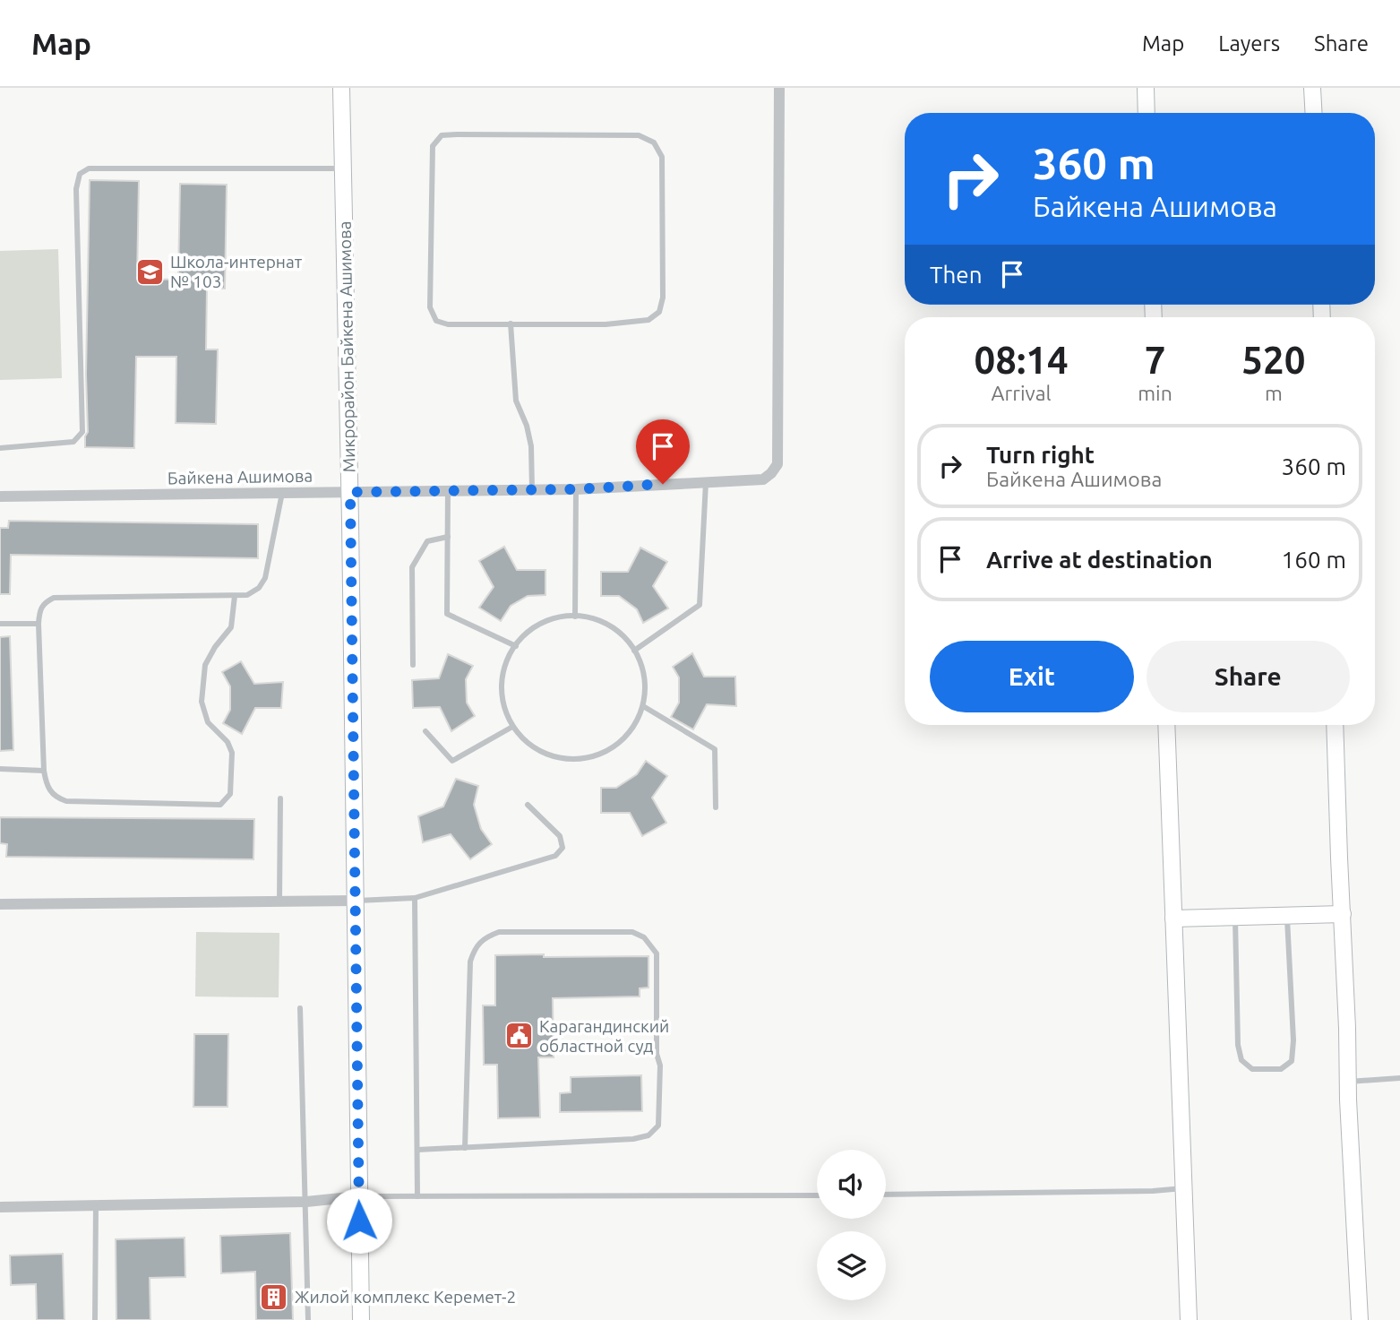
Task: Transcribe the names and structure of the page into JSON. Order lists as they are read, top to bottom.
{
  "streets": {
    "main road": ["Микрорайон Байкена Ашимова"],
    "street": ["Байкена Ашимова"]
  },
  "crossings": [
    ["Микрорайон Байкена Ашимова", "Байкена Ашимова"]
  ],
  "places": {
    "school or university": ["Школа-интернат № 103"],
    "public building": ["Карагандинский областной суд"],
    "building": ["Жилой комплекс Керемет-2"]
  },
  "page": {
    "header": "Map",
    "nav": ["Map", "Layers", "Share"],
    "turn": ["360 m", "Байкена Ашимова"],
    "then": "Then",
    "eta": [
      "08:14",
      "Arrival",
      "7",
      "min",
      "520",
      "m"
    ],
    "list": [
      {
        "name": "Turn right",
        "note": "Байкена Ашимова",
        "value": "360 m"
      },
      {
        "name": "Arrive at destination",
        "value": "160 m"
      }
    ],
    "buttons": ["Exit", "Share"]
  }
}
